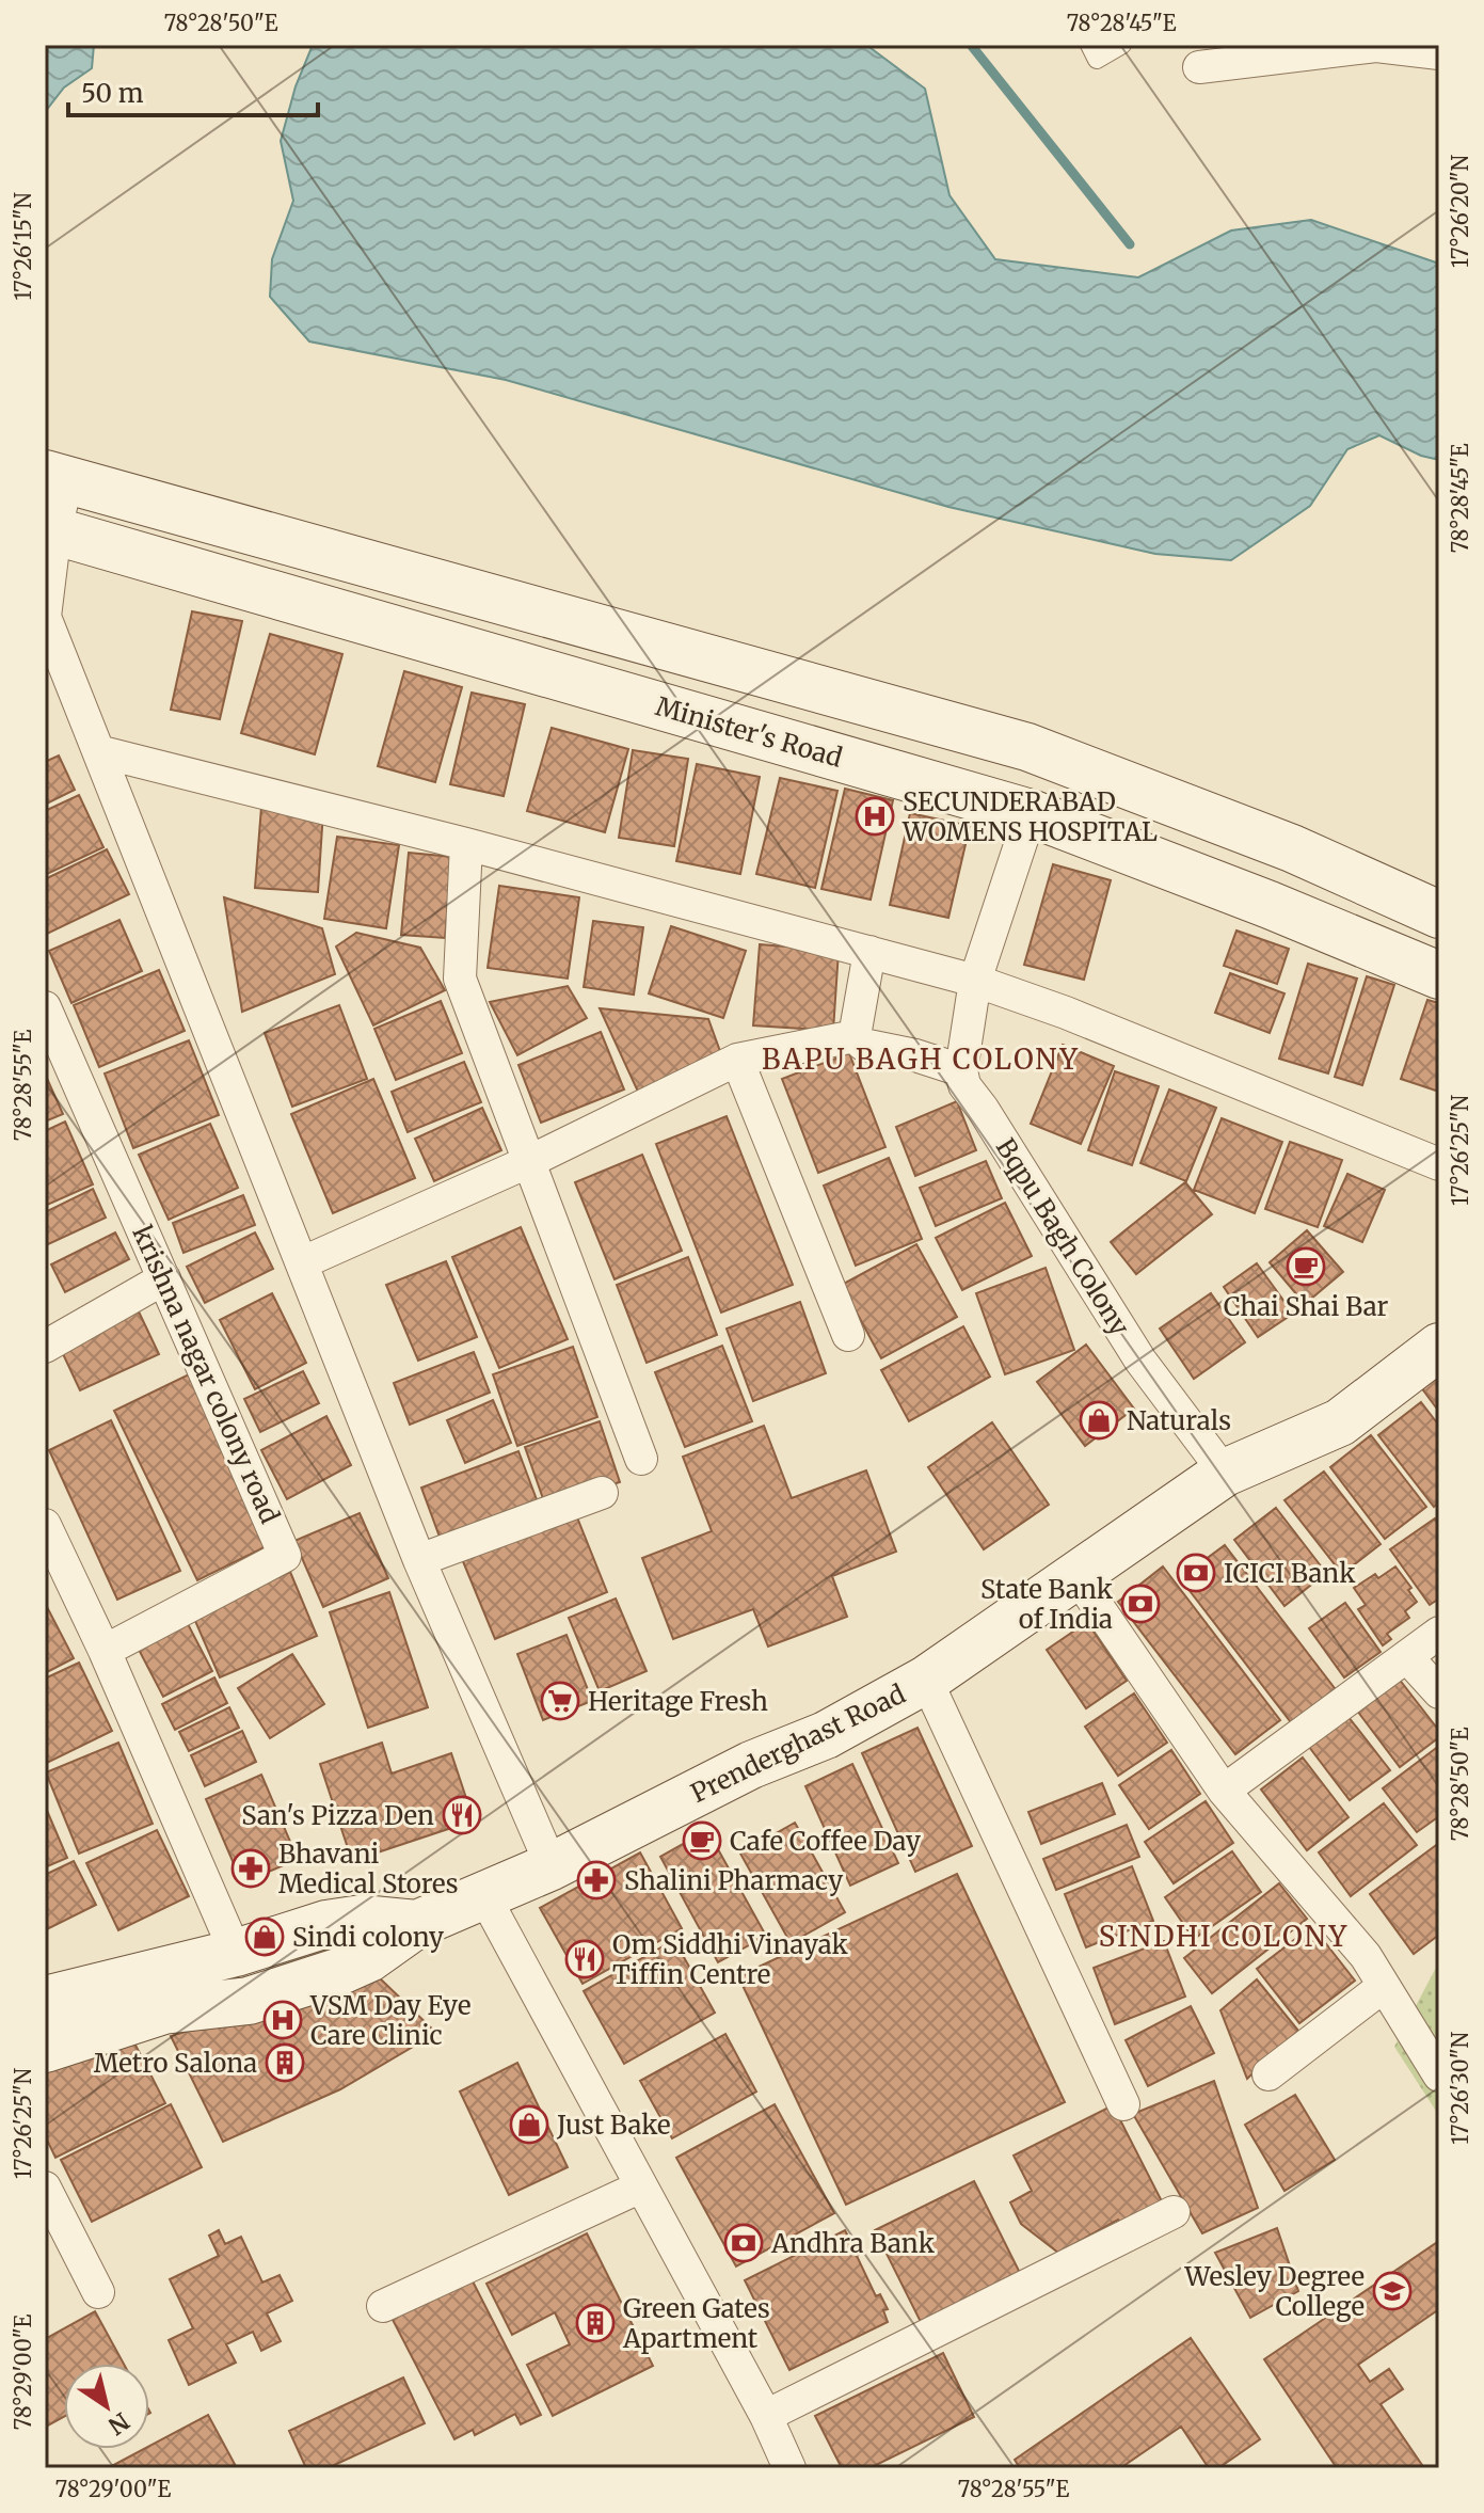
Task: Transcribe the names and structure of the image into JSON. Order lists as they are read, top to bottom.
{
  "streets": {
    "main road": ["Minister's Road", "Prenderghast Road"],
    "street": ["Bqpu Bagh Colony", "krishna nagar colony road"]
  },
  "crossings": [
    ["Bqpu Bagh Colony", "Prenderghast Road"]
  ],
  "districts": ["BAPU BAGH COLONY", "SINDHI COLONY"],
  "places": {
    "hospital": ["SECUNDERABAD WOMENS HOSPITAL", "VSM Day Eye Care Clinic"],
    "cafe": ["Chai Shai Bar", "Cafe Coffee Day"],
    "shop": ["Naturals", "Sindi colony", "Just Bake"],
    "bank": ["ICICI Bank", "State Bank of India", "Andhra Bank"],
    "supermarket": ["Heritage Fresh"],
    "restaurant": ["San's Pizza Den", "Om Siddhi Vinayak Tiffin Centre"],
    "pharmacy": ["Bhavani Medical Stores", "Shalini Pharmacy"],
    "building": ["Metro Salona", "Green Gates Apartment"],
    "school or university": ["Wesley Degree College"]
  },
  "scale_bar": "50 m",
  "north": "bottom right",
  "coordinates": [
    "78°28'50\"E",
    "78°28'45\"E",
    "17°26'20\"N",
    "17°26'15\"N",
    "78°28'55\"E",
    "17°26'25\"N",
    "17°26'30\"N",
    "78°29'00\"E"
  ]
}
